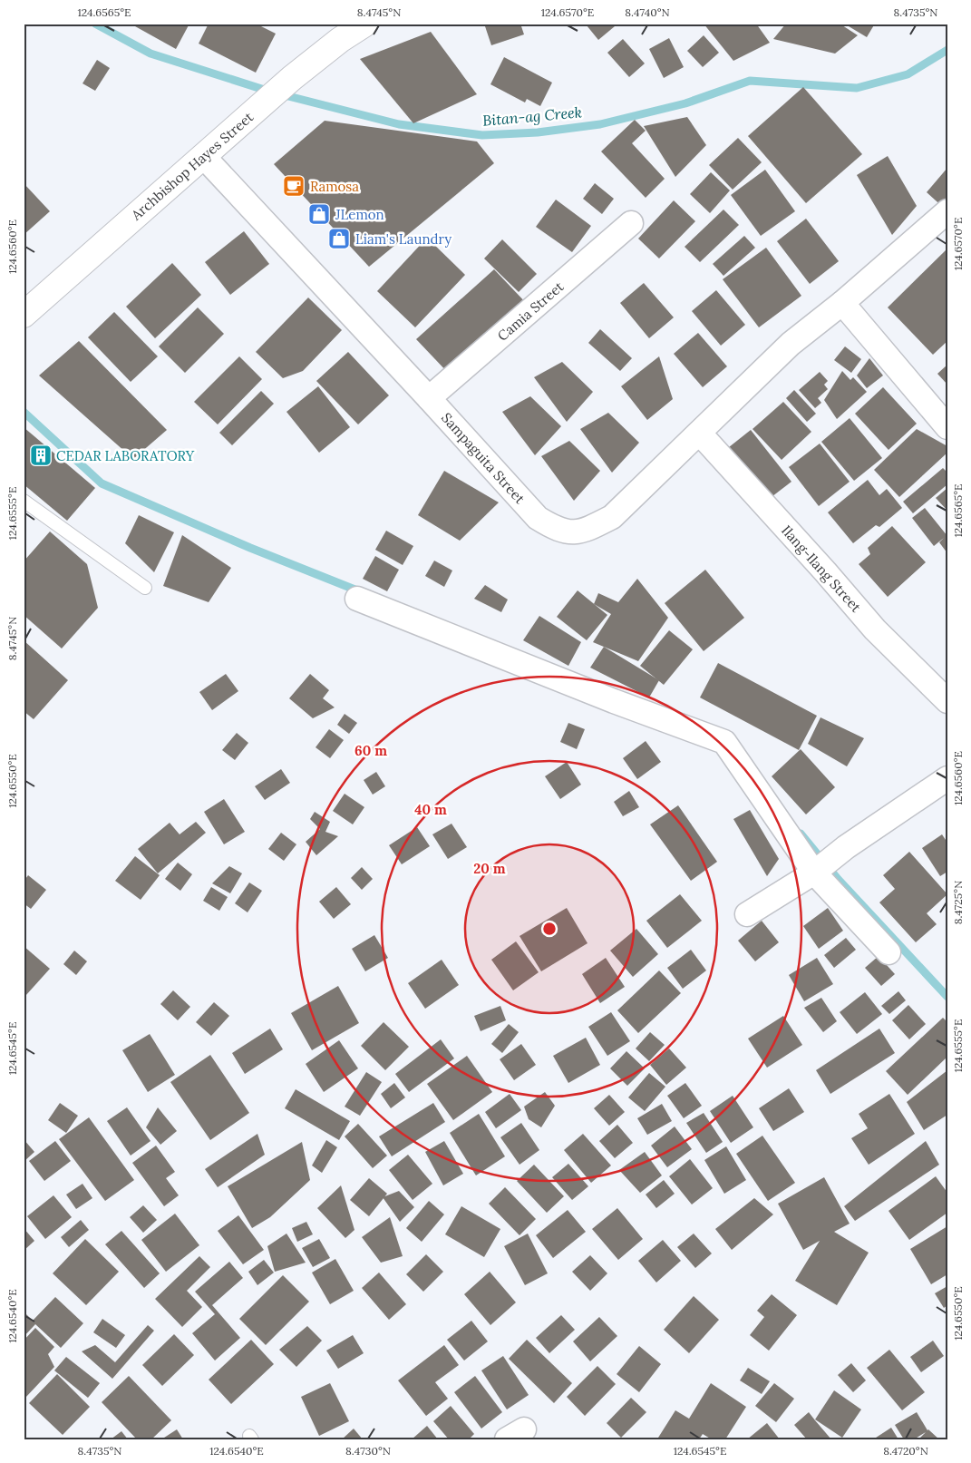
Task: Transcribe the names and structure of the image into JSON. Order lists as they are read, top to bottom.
{
  "streets": {
    "street": [
      "Archbishop Hayes Street",
      "Camia Street",
      "Sampaguita Street",
      "Ilang-Ilang Street"
    ]
  },
  "crossings": [
    ["Archbishop Hayes Street", "Sampaguita Street"],
    ["Camia Street", "Sampaguita Street"],
    ["Sampaguita Street", "Ilang-Ilang Street"]
  ],
  "water": ["Bitan-ag Creek"],
  "places": {
    "cafe": ["Ramosa"],
    "shop": ["JLemon", "Liam's Laundry"],
    "building": ["CEDAR LABORATORY"]
  },
  "coordinates": [
    "124.6565°E",
    "8.4745°N",
    "124.6570°E",
    "8.4740°N",
    "8.4735°N",
    "124.6560°E",
    "124.6555°E",
    "124.6550°E",
    "8.4725°N",
    "124.6545°E",
    "124.6540°E",
    "8.4730°N",
    "8.4720°N"
  ],
  "rings": ["60 m", "40 m", "20 m"]
}
